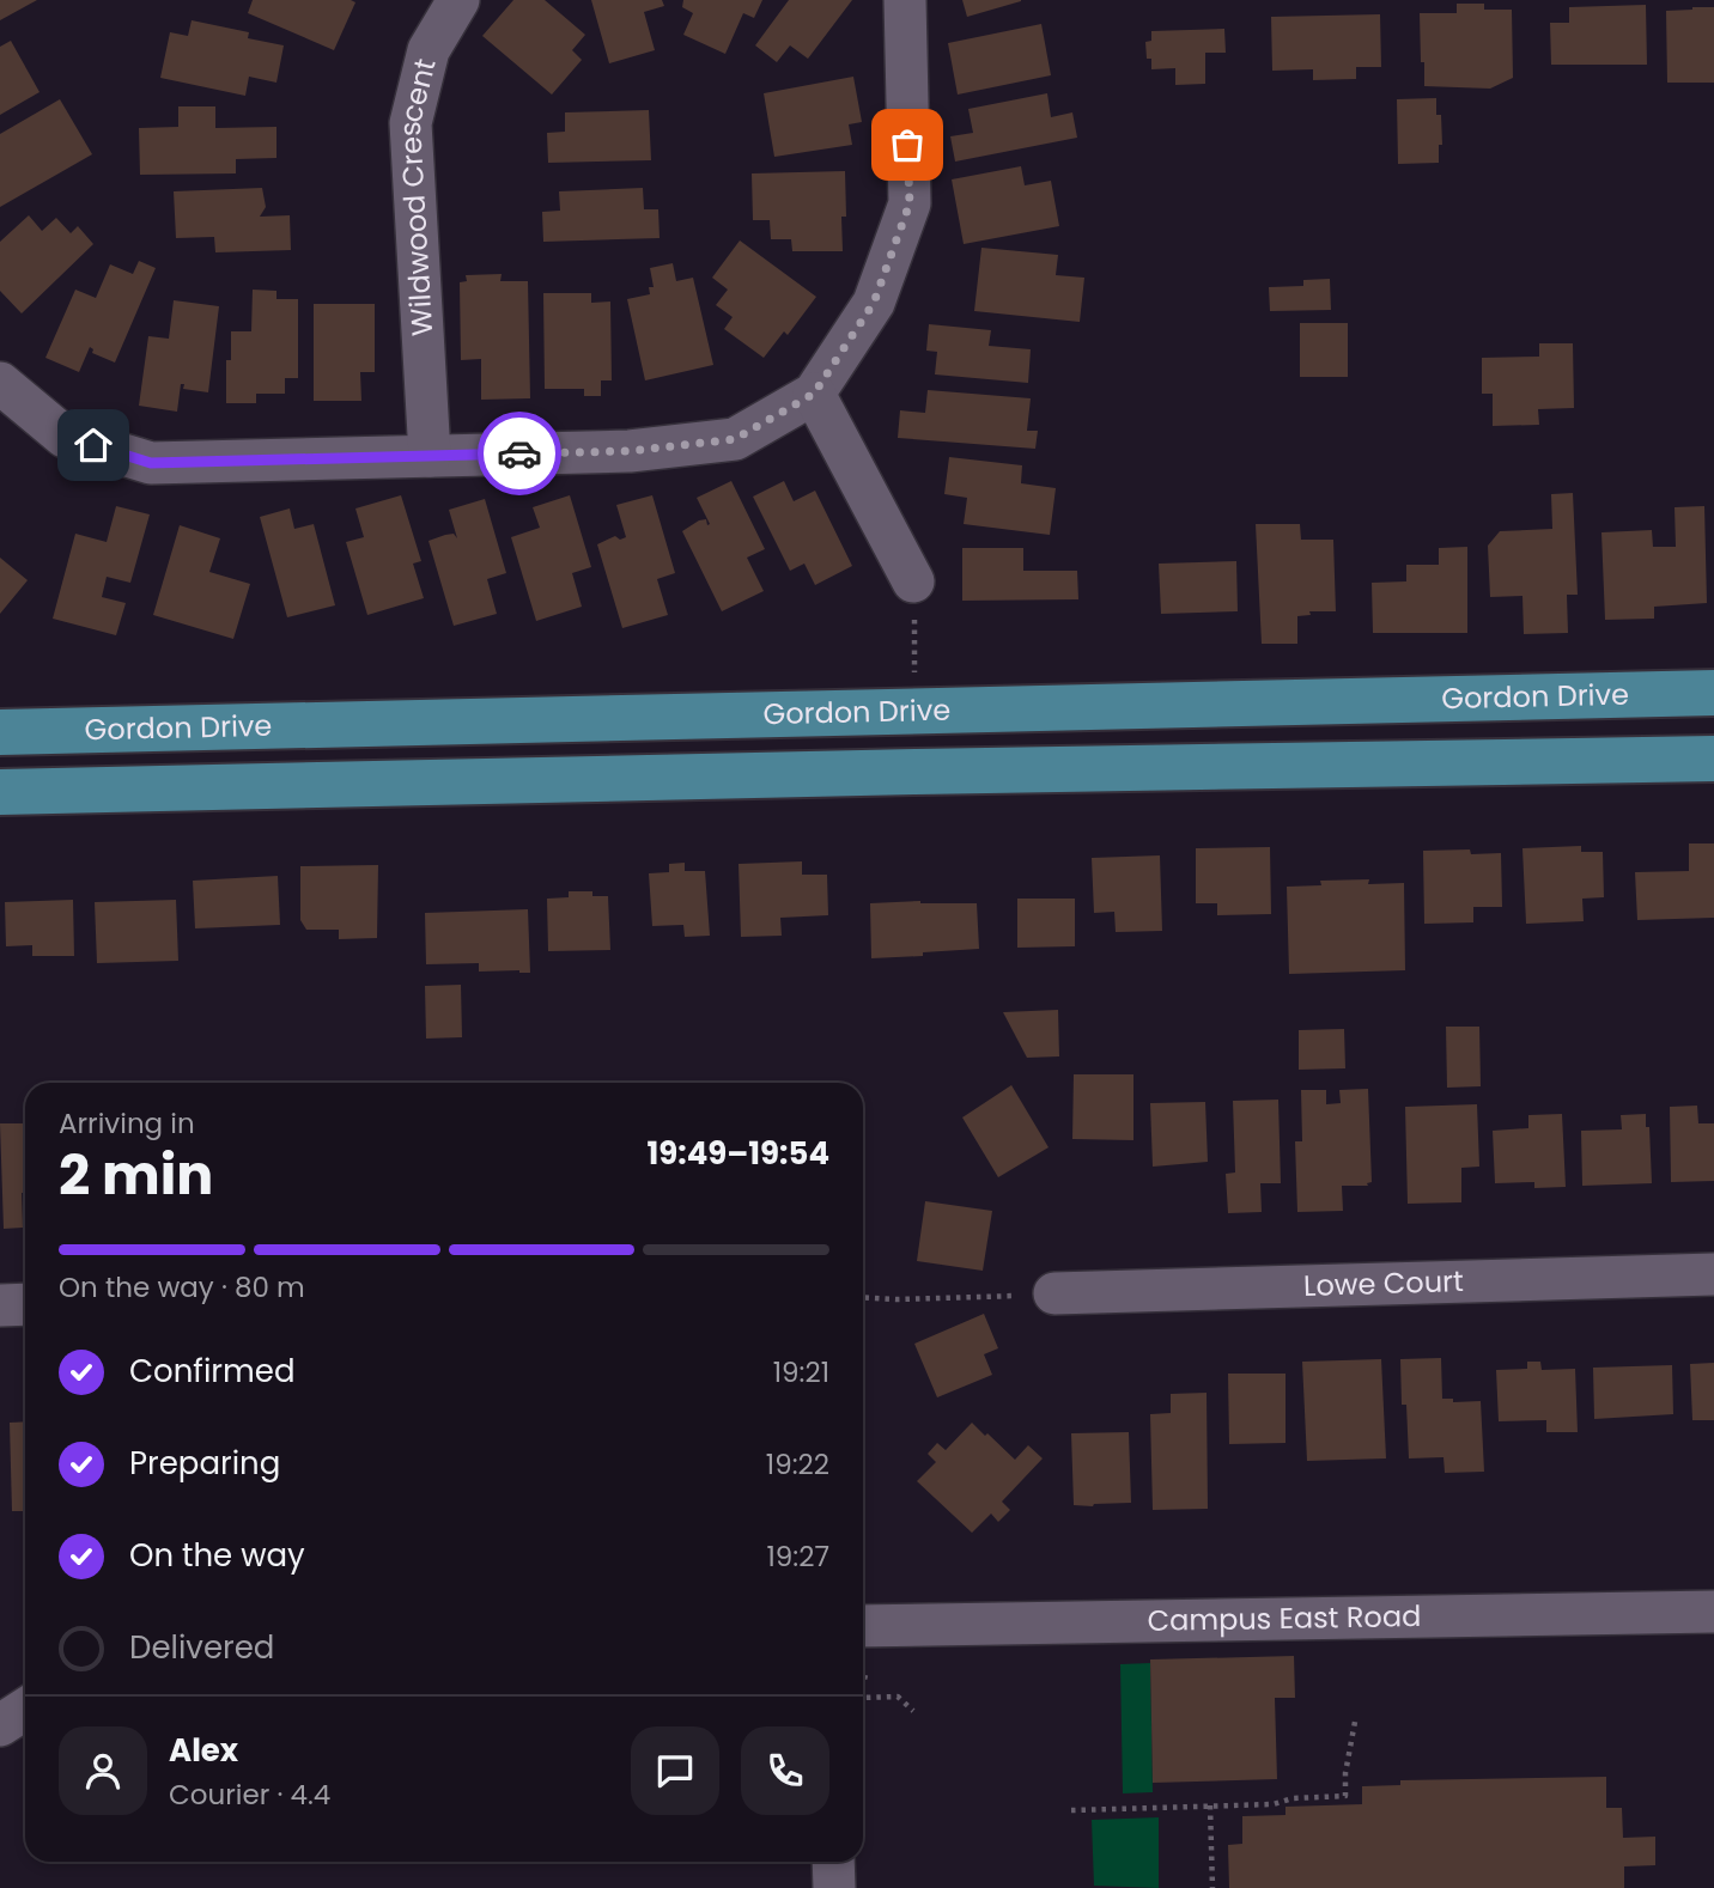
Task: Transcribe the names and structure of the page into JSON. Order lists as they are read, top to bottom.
{
  "streets": {
    "main road": ["Gordon Drive"],
    "street": ["Wildwood Crescent", "Lowe Court", "Campus East Road"]
  },
  "page": {
    "heading": ["2 min", "Arriving in", "19:49–19:54"],
    "panel": ["Alex", "Courier · 4.4"],
    "bar": "On the way · 80 m",
    "list": [
      ["Confirmed", "19:21"],
      ["Preparing", "19:22"],
      ["On the way", "19:27"],
      "Delivered"
    ]
  }
}
